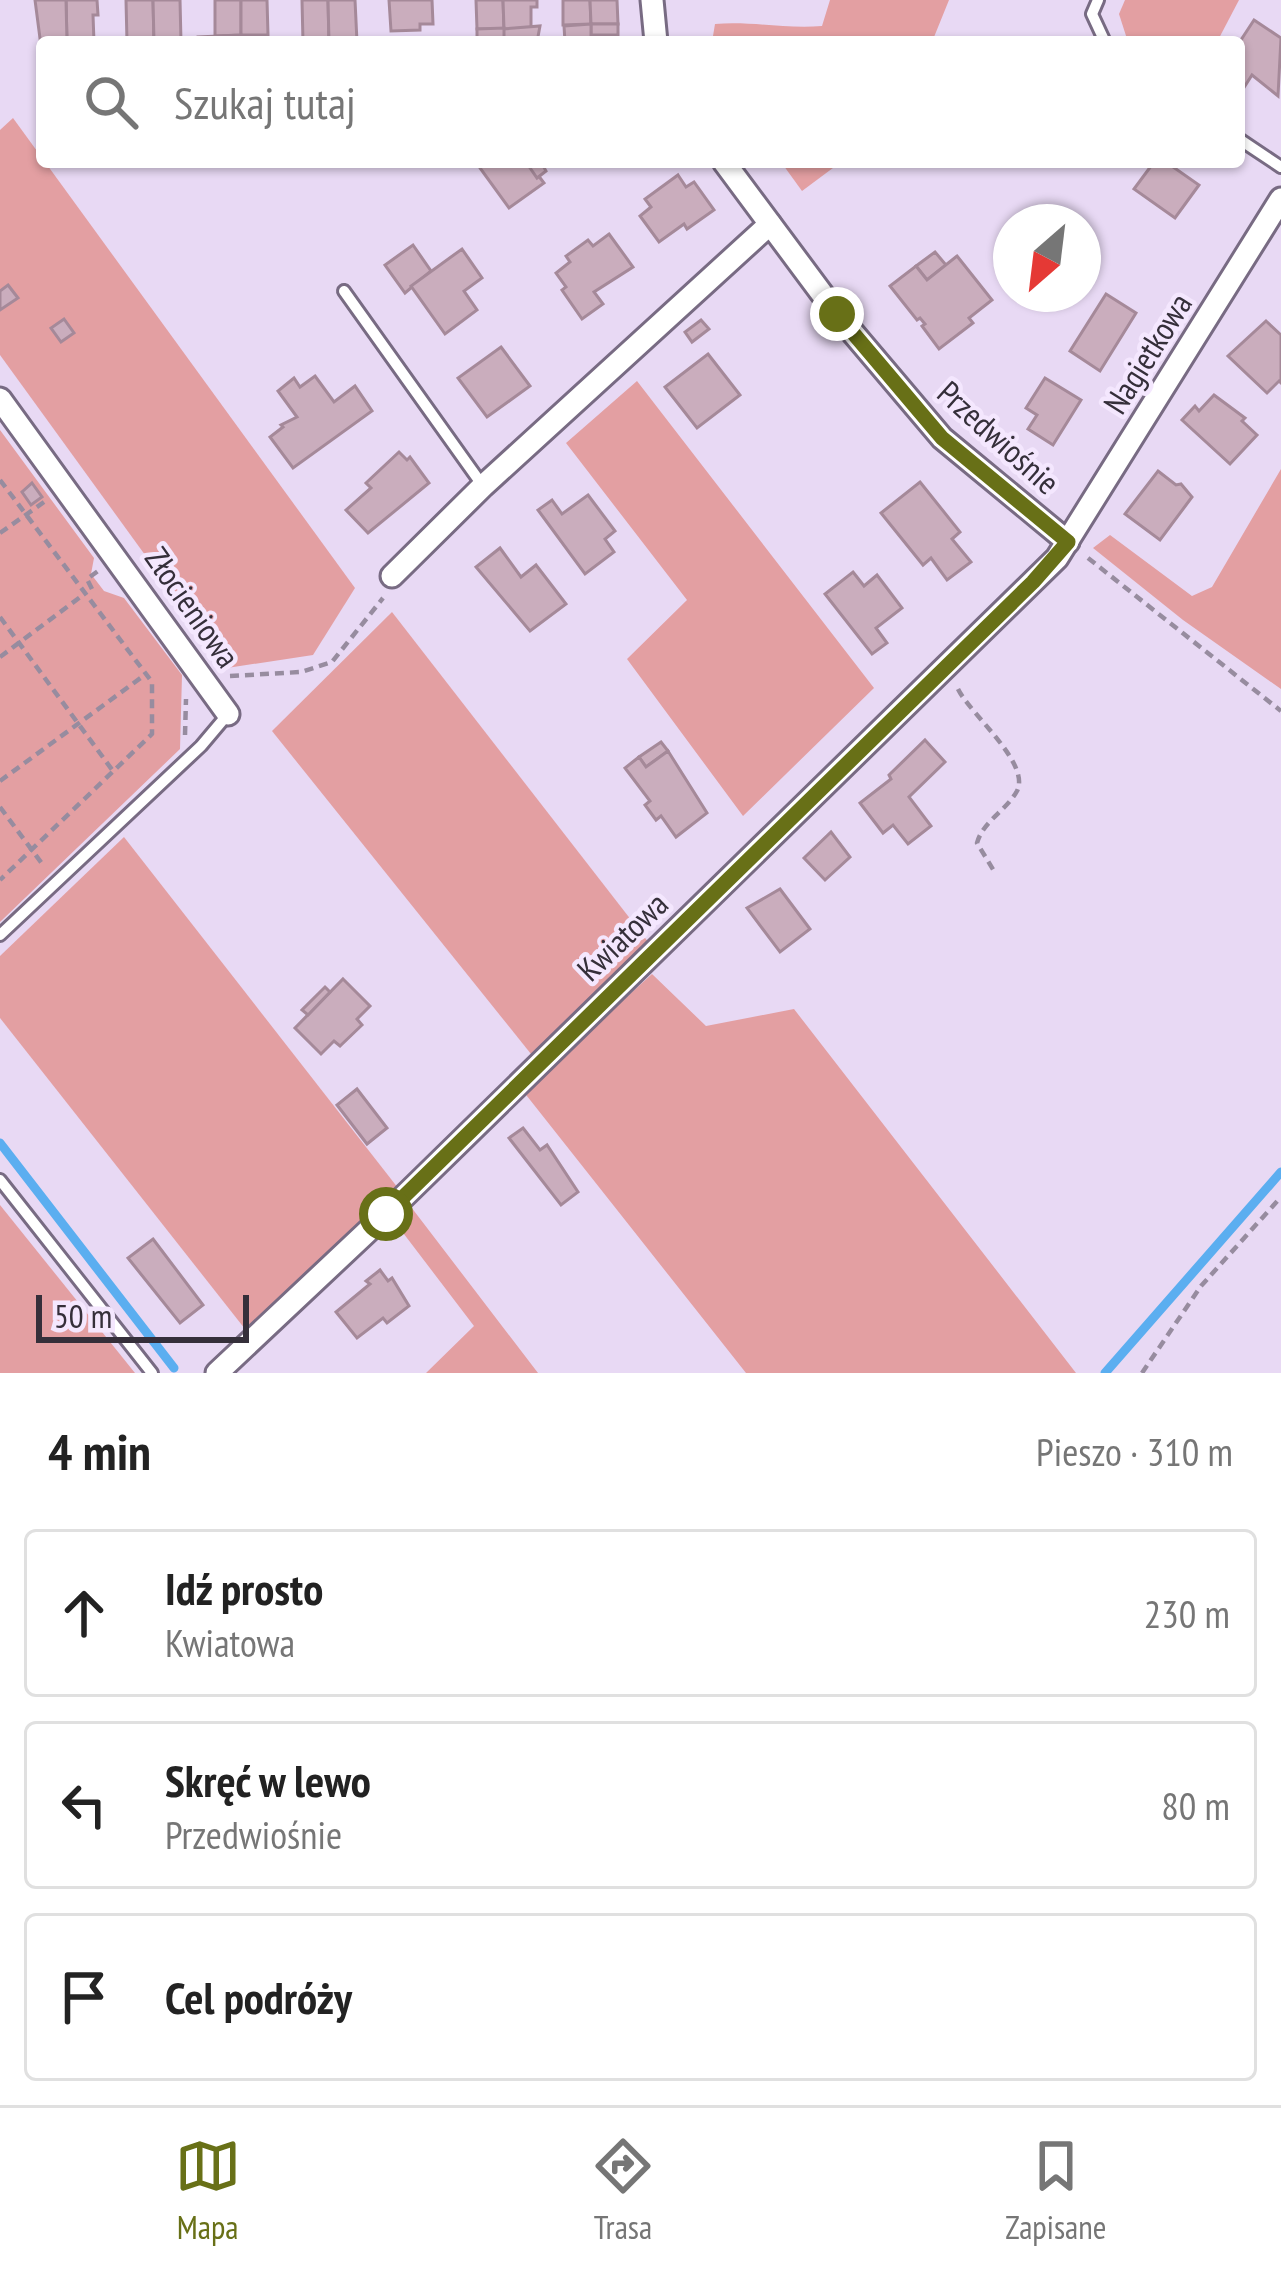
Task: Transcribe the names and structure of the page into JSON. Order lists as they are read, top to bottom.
{
  "streets": {
    "street": [
      "Nagietkowa",
      "Przedwiośnie",
      "Złocieniowa",
      "Kwiatowa"
    ]
  },
  "crossings": [
    ["Nagietkowa", "Przedwiośnie"],
    ["Nagietkowa", "Kwiatowa"],
    ["Przedwiośnie", "Kwiatowa"]
  ],
  "scale_bar": "50 m",
  "north": "bottom left",
  "page": {
    "search": "Szukaj tutaj",
    "scale": "50 m",
    "heading": ["4 min", "Pieszo · 310 m"],
    "list": [
      ["Idź prosto", "Kwiatowa", "230 m"],
      ["Skręć w lewo", "Przedwiośnie", "80 m"],
      "Cel podróży"
    ],
    "nav": ["Mapa", "Trasa", "Zapisane"]
  }
}
